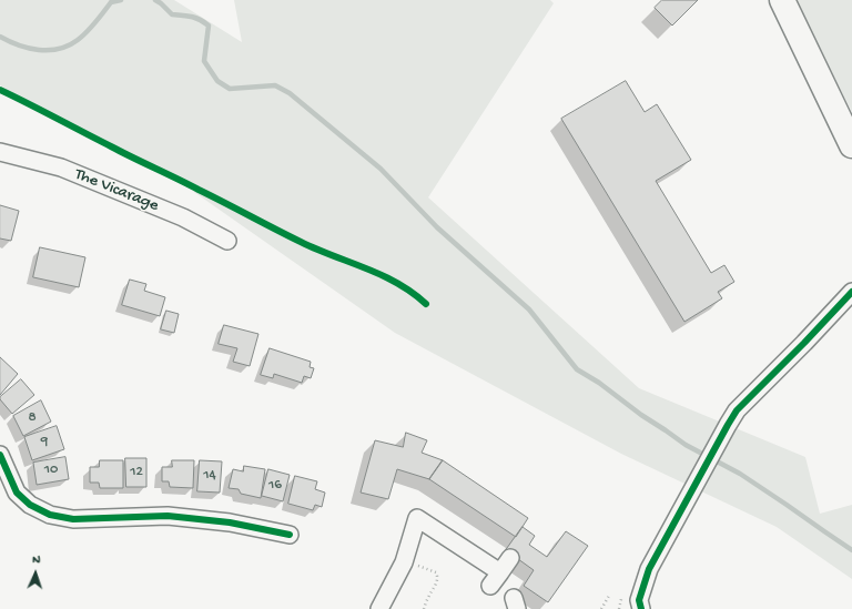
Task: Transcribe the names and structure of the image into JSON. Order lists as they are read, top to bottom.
{
  "streets": {
    "street": ["The Vicarage"]
  },
  "house_numbers": [
    "8",
    "9",
    "10",
    "12",
    "14",
    "16"
  ],
  "north": "top"
}
